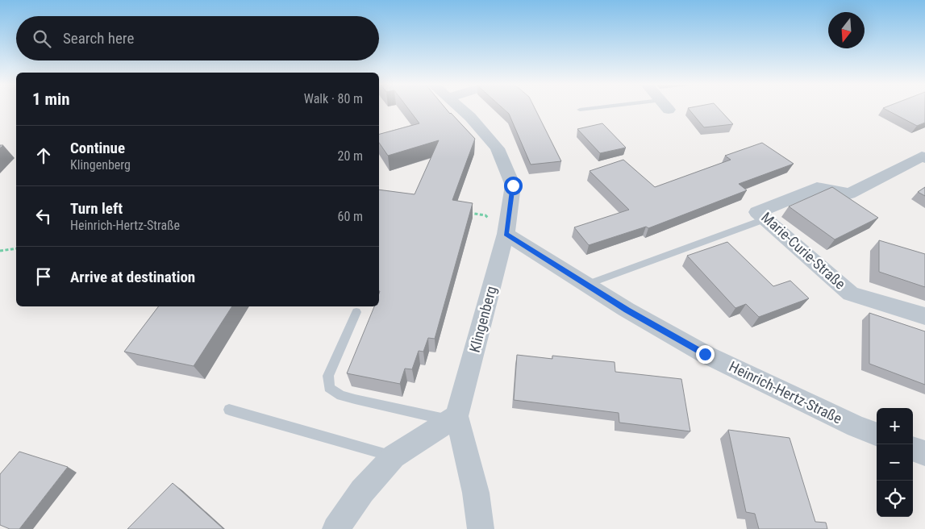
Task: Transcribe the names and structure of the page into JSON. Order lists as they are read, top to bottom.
{
  "streets": {
    "street": ["Marie-Curie-Straße", "Klingenberg", "Heinrich-Hertz-Straße"]
  },
  "crossings": [
    ["Klingenberg", "Heinrich-Hertz-Straße"]
  ],
  "north": "bottom",
  "page": {
    "search": "Search here",
    "heading": ["1 min", "Walk · 80 m"],
    "list": [
      ["Continue", "Klingenberg", "20 m"],
      ["Turn left", "Heinrich-Hertz-Straße", "60 m"],
      "Arrive at destination"
    ],
    "map_buttons": ["+", "−"]
  }
}
